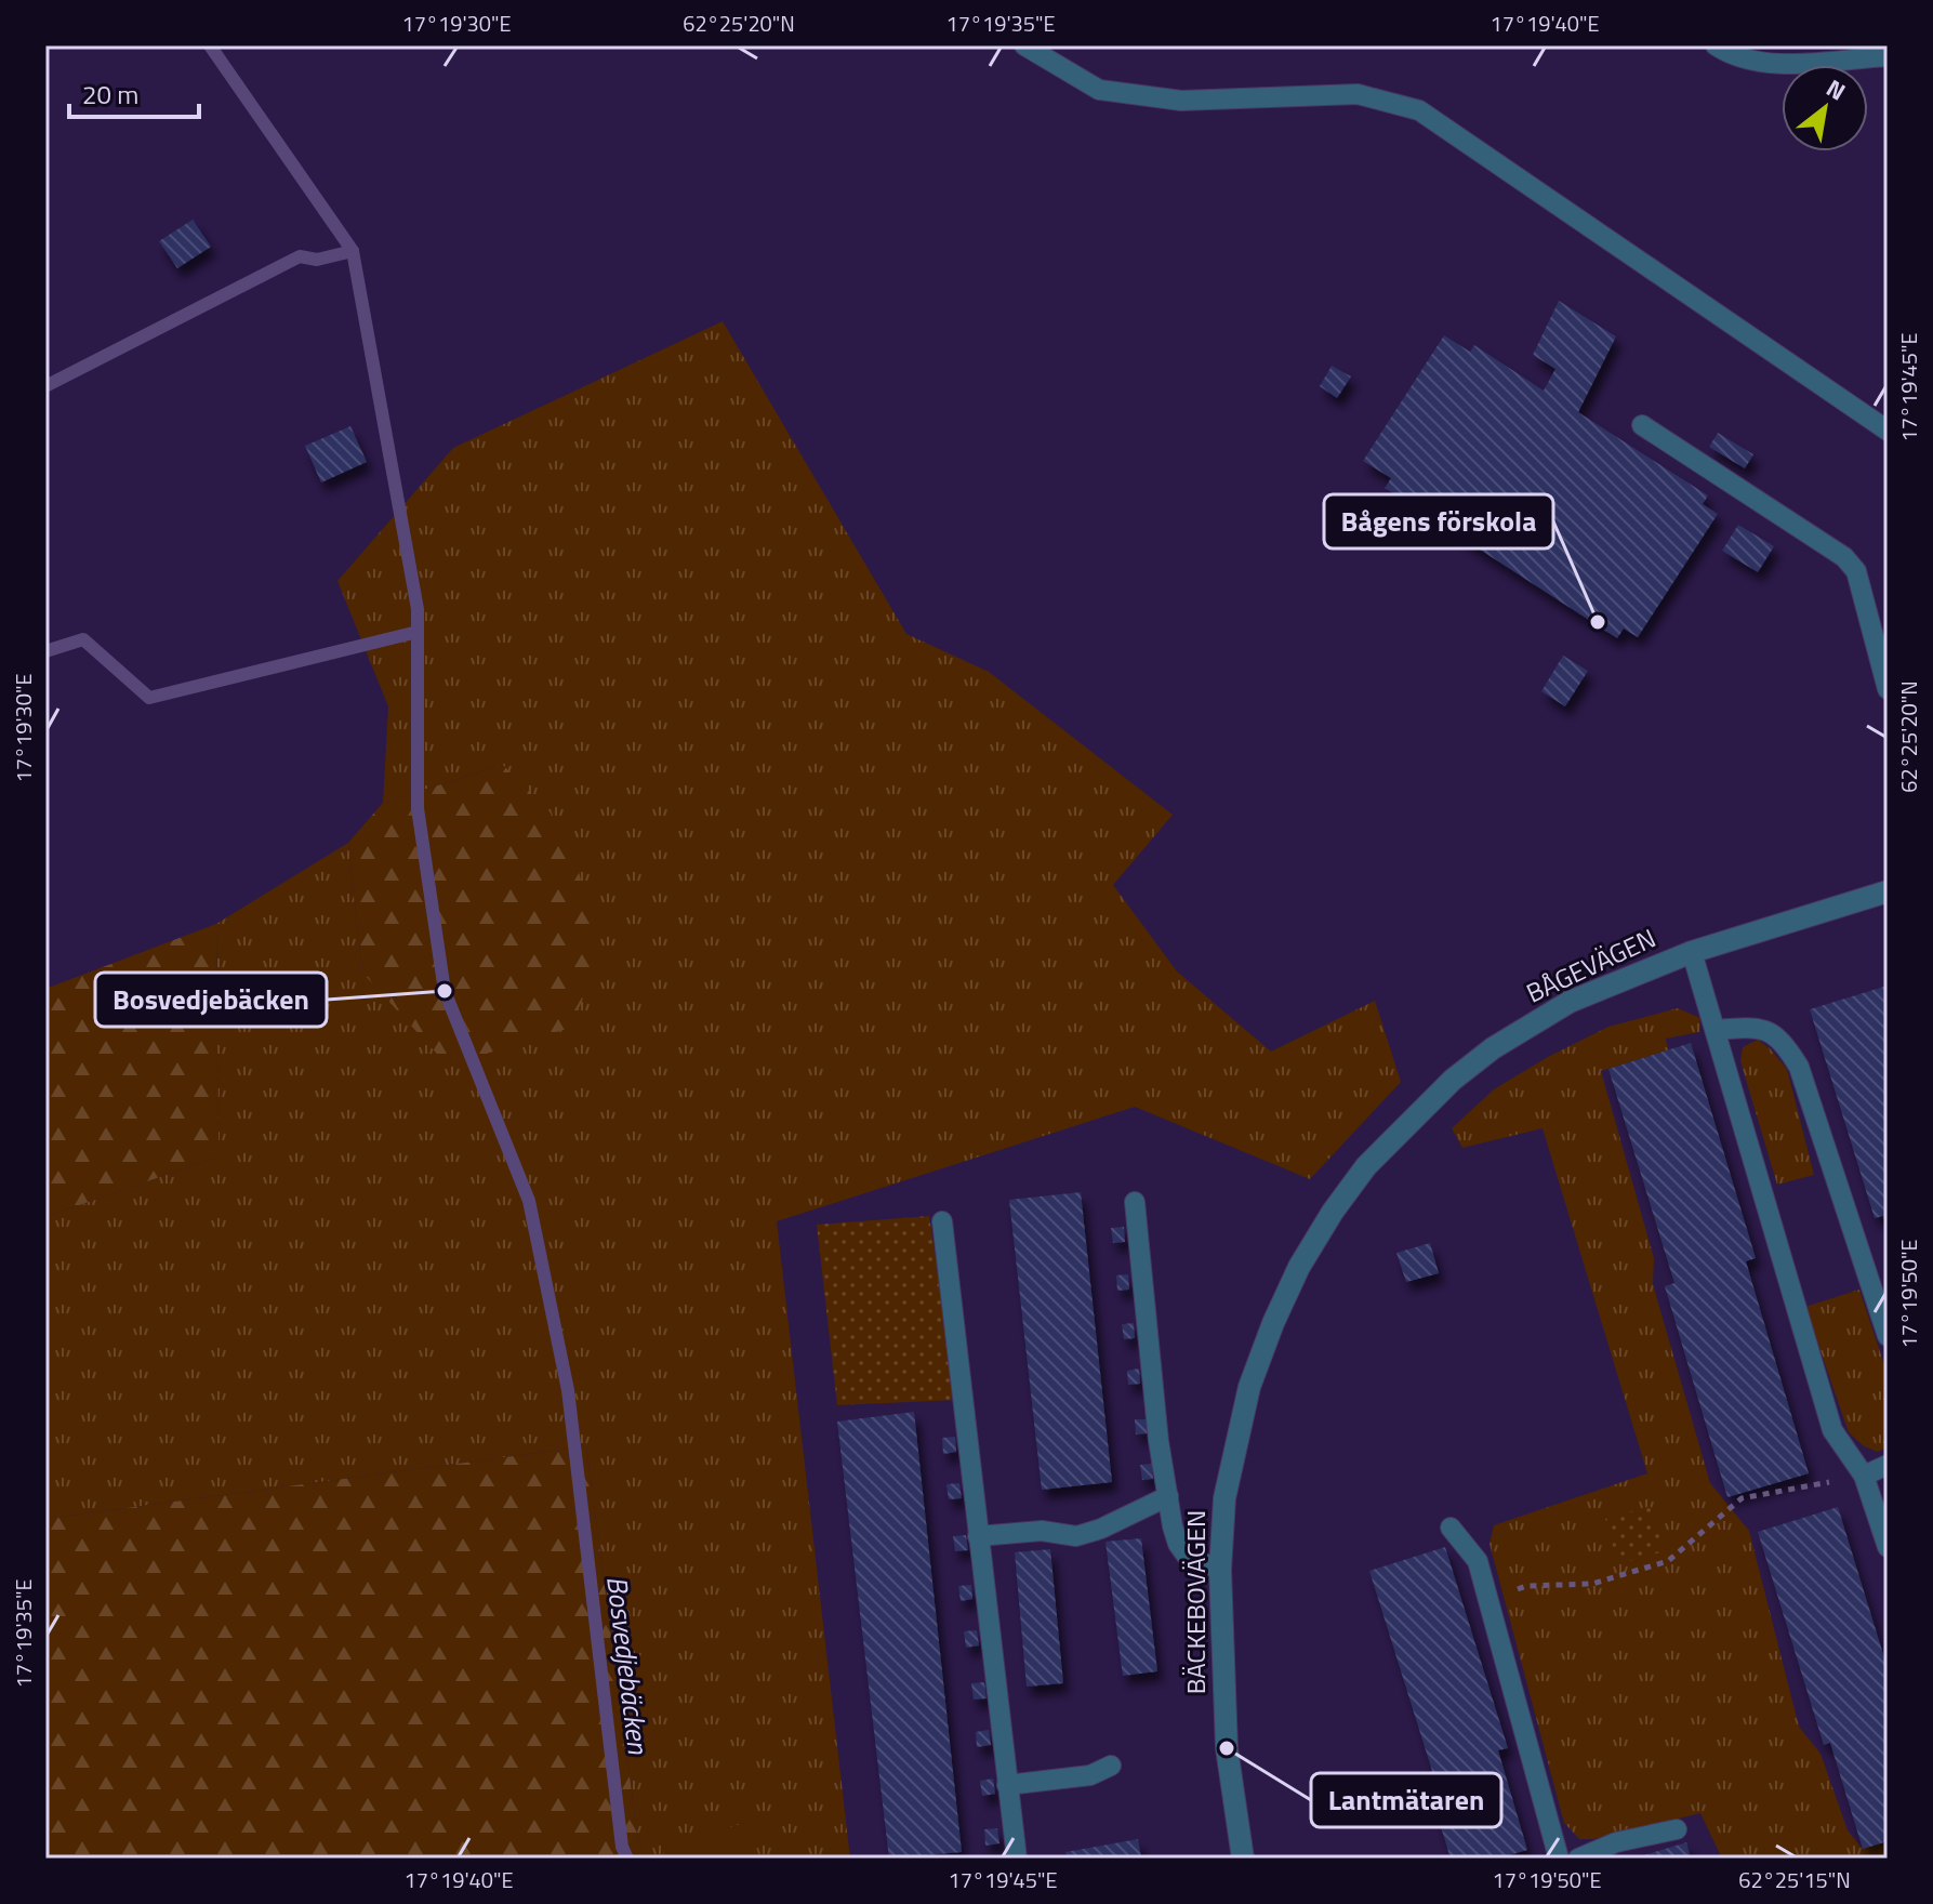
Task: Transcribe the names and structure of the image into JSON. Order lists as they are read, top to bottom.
{
  "streets": {
    "street": ["BÅGEVÄGEN", "BÄCKEBOVÄGEN"]
  },
  "crossings": [
    ["BÅGEVÄGEN", "BÄCKEBOVÄGEN"]
  ],
  "water": ["Bosvedjebäcken"],
  "places": ["Bågens förskola", "Bosvedjebäcken", "Lantmätaren"],
  "scale_bar": "20 m",
  "north": "top right",
  "coordinates": [
    "17°19'30\"E",
    "62°25'20\"N",
    "17°19'35\"E",
    "17°19'40\"E",
    "17°19'45\"E",
    "17°19'50\"E",
    "62°25'15\"N"
  ]
}
